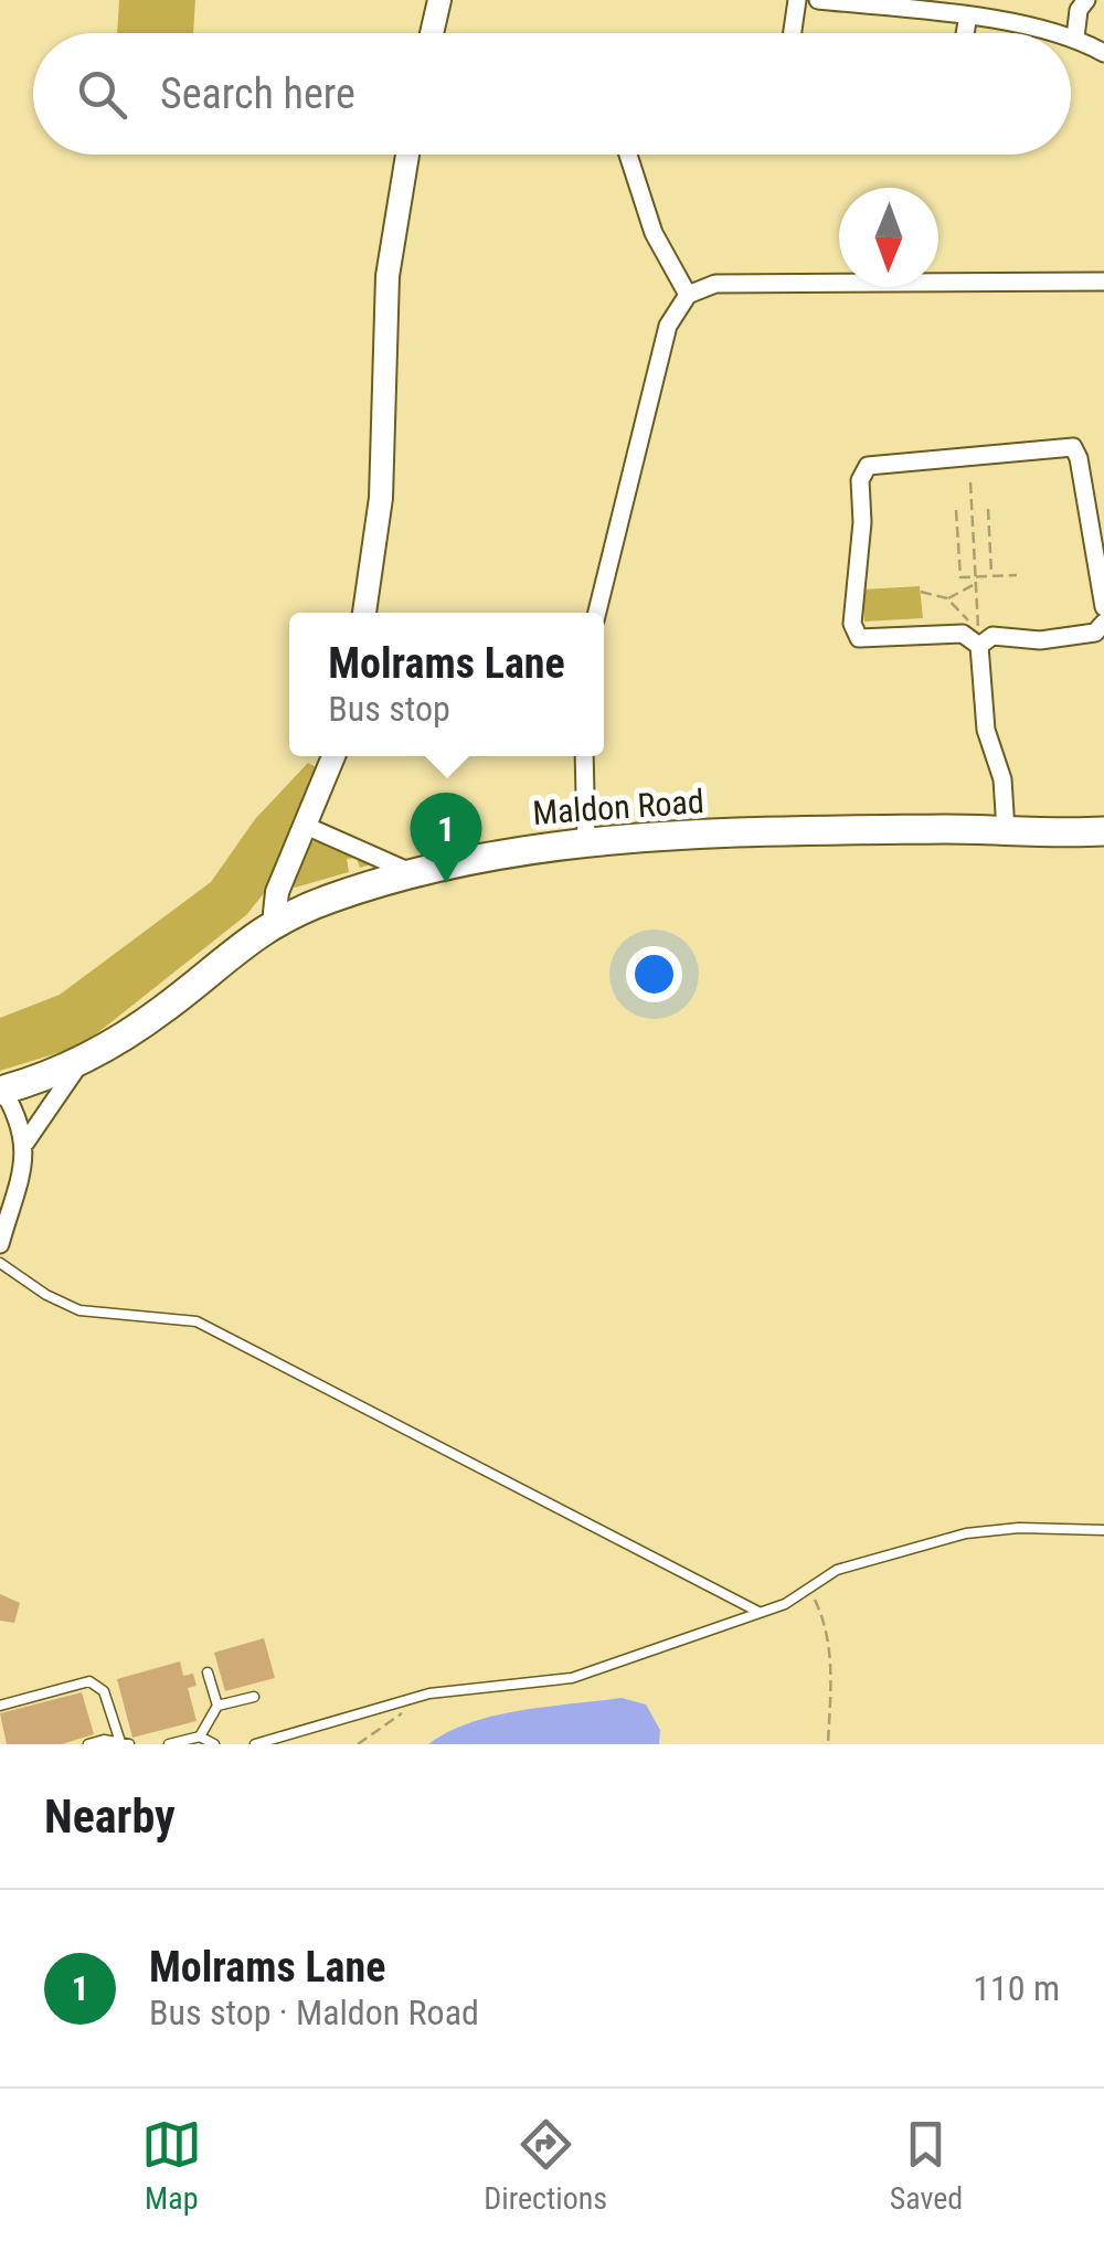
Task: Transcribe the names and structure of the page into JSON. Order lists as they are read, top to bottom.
{
  "streets": {
    "main road": ["Maldon Road"]
  },
  "north": "bottom",
  "page": {
    "search": "Search here",
    "popup": ["Molrams Lane", "Bus stop"],
    "pins": "1",
    "heading": "Nearby",
    "list": [
      {
        "mark": "1",
        "name": "Molrams Lane",
        "note": "Bus stop · Maldon Road",
        "value": "110 m"
      }
    ],
    "nav": ["Map", "Directions", "Saved"]
  }
}
